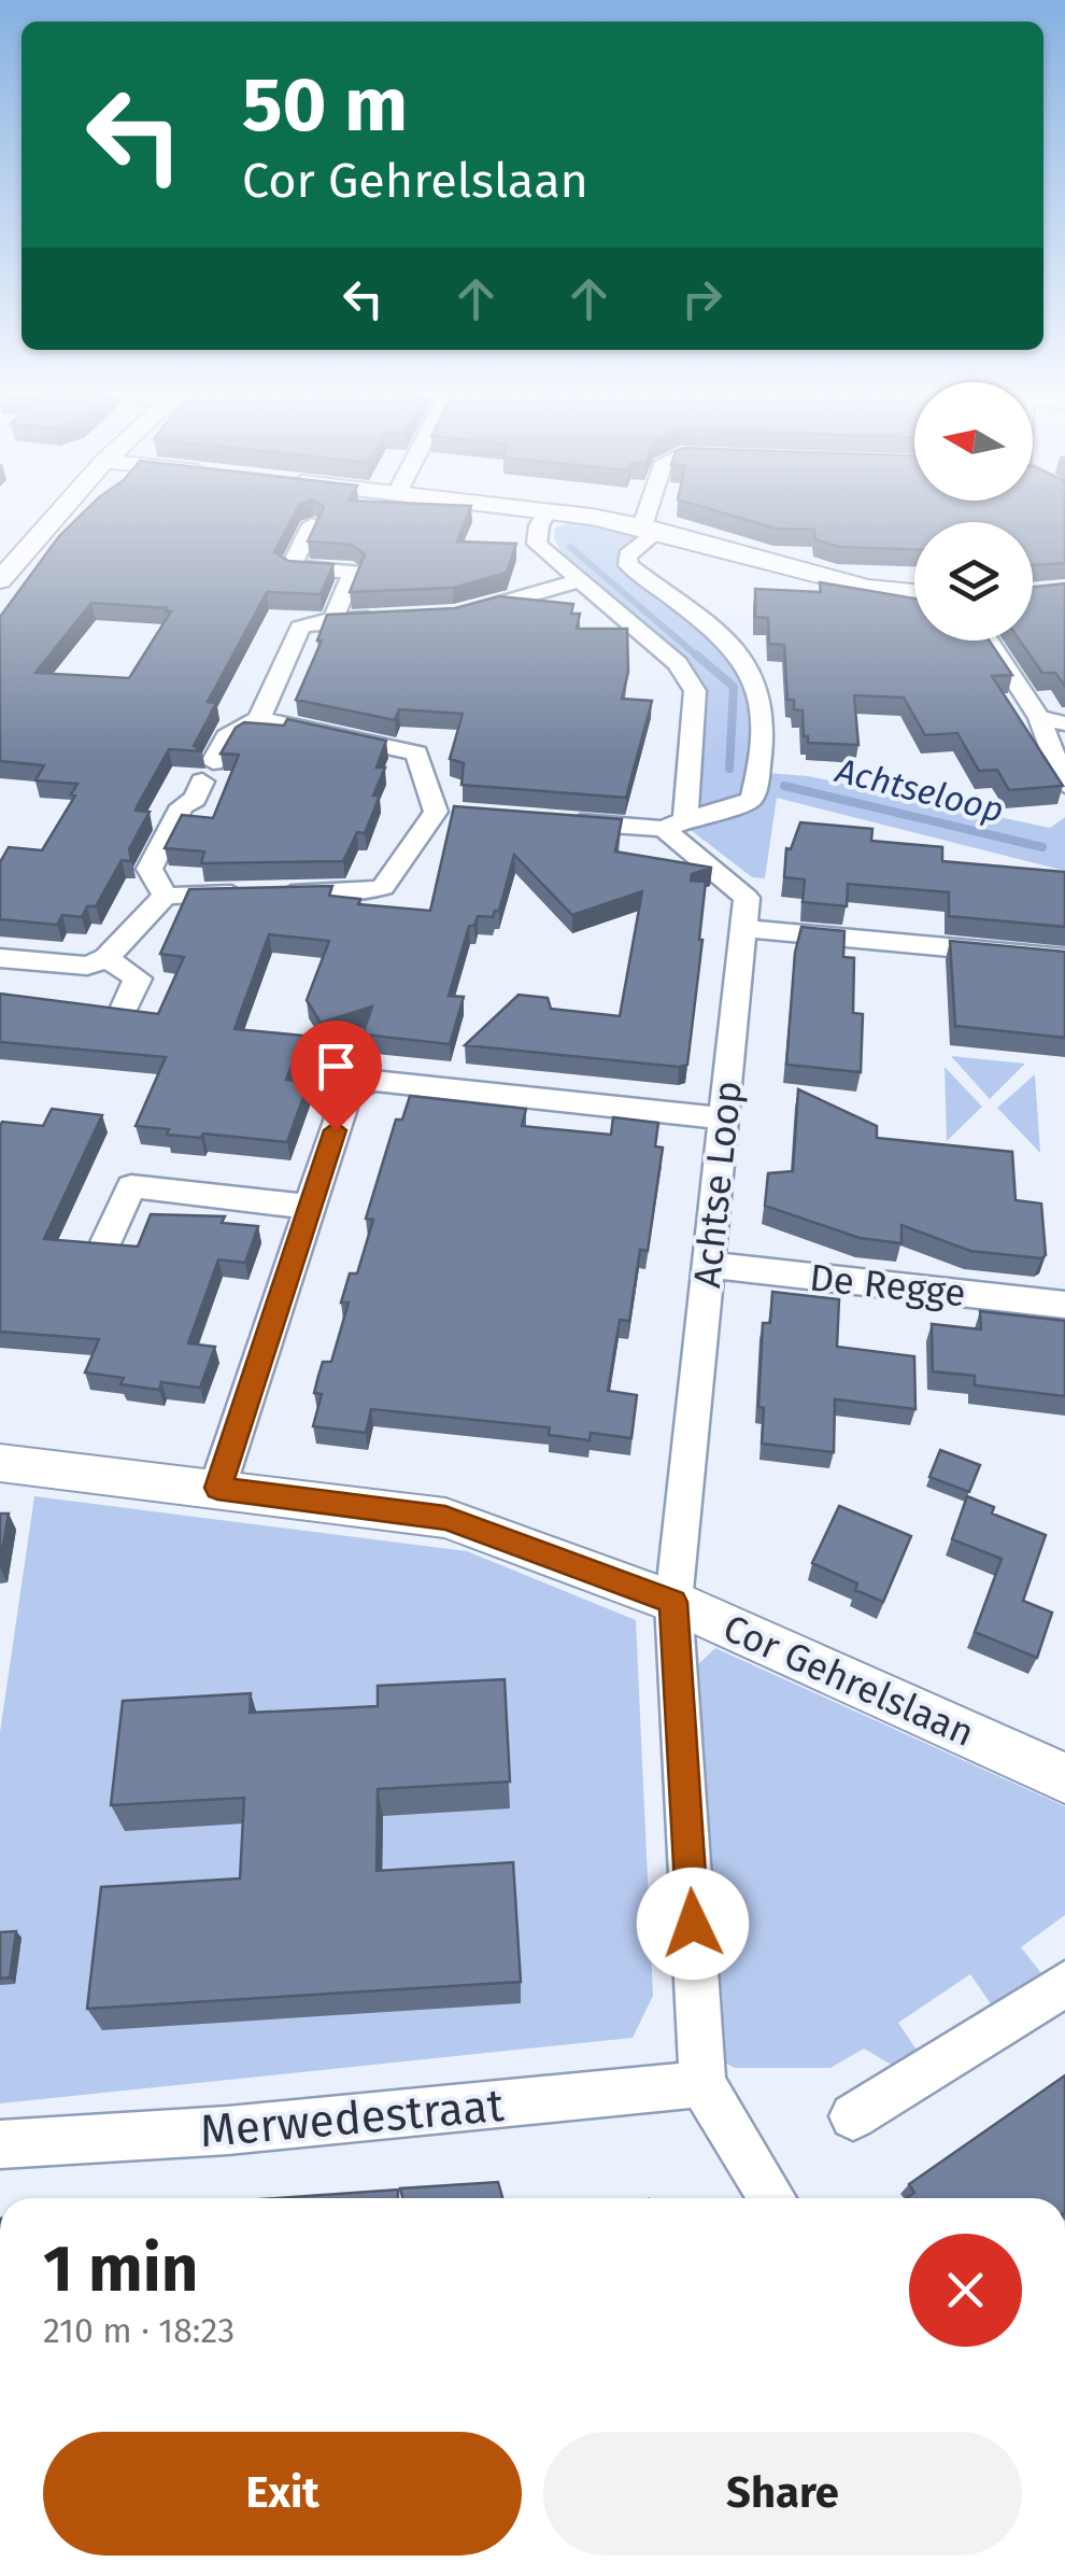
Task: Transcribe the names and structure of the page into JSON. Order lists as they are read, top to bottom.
{
  "streets": {
    "street": [
      "Achtse Loop",
      "De Regge",
      "Cor Gehrelslaan",
      "Merwedestraat"
    ]
  },
  "crossings": [
    ["Achtse Loop", "De Regge"],
    ["Achtse Loop", "Cor Gehrelslaan"],
    ["Achtse Loop", "Merwedestraat"]
  ],
  "water": ["Achtseloop"],
  "north": "left",
  "page": {
    "turn": ["50 m", "Cor Gehrelslaan"],
    "heading": ["1 min", "210 m · 18:23"],
    "buttons": ["Exit", "Share"]
  }
}
